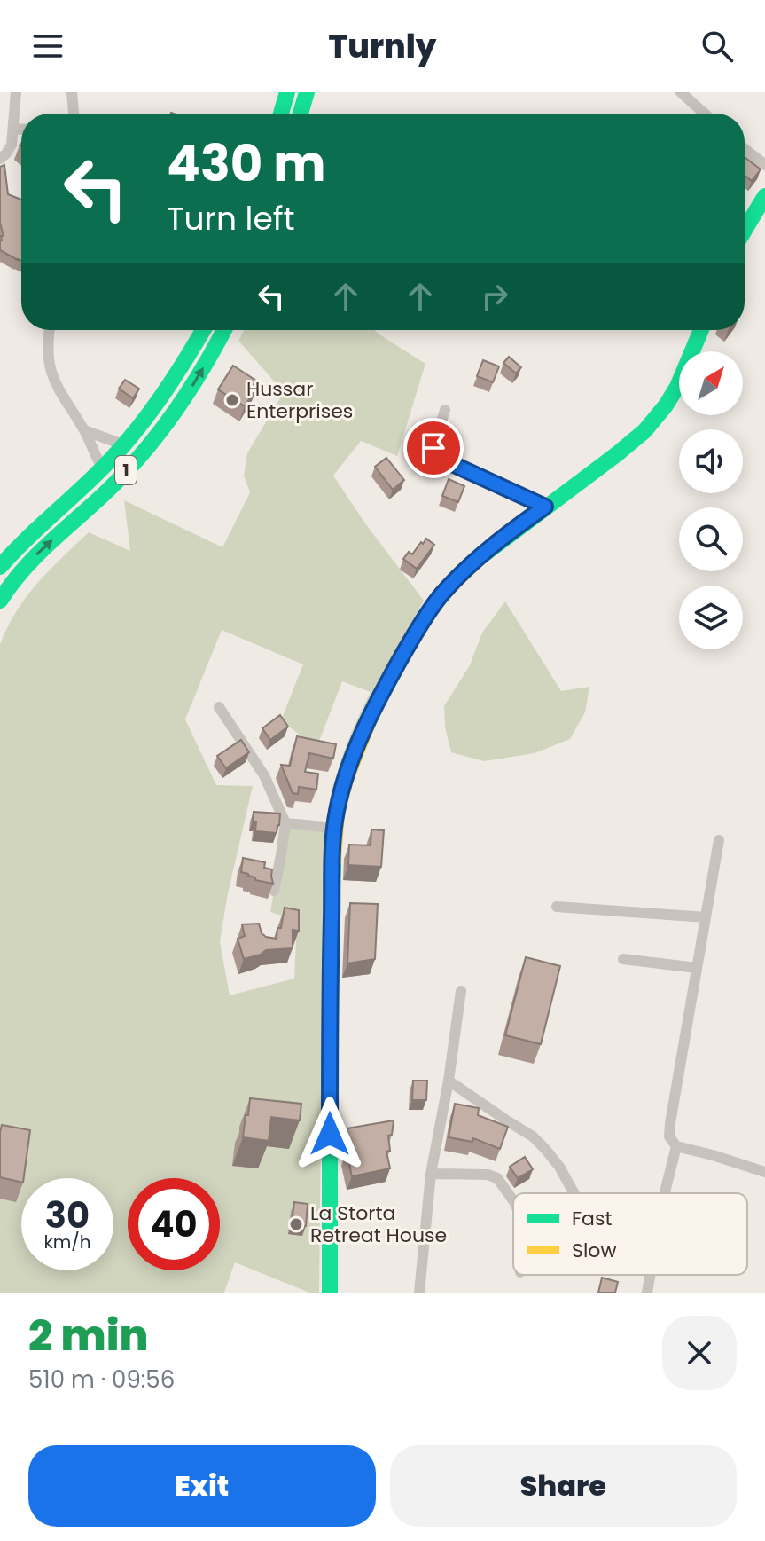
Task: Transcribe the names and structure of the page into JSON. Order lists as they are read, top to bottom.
{
  "streets": {
    "main road": ["1"]
  },
  "places": ["Hussar Enterprises", "La Storta Retreat House"],
  "legend": ["Fast", "Slow"],
  "north": "top right",
  "page": {
    "header": "Turnly",
    "turn": ["430 m", "Turn left"],
    "speed": "30 km/h",
    "limit": "40",
    "heading": ["2 min", "510 m · 09:56"],
    "buttons": ["Exit", "Share"]
  }
}
